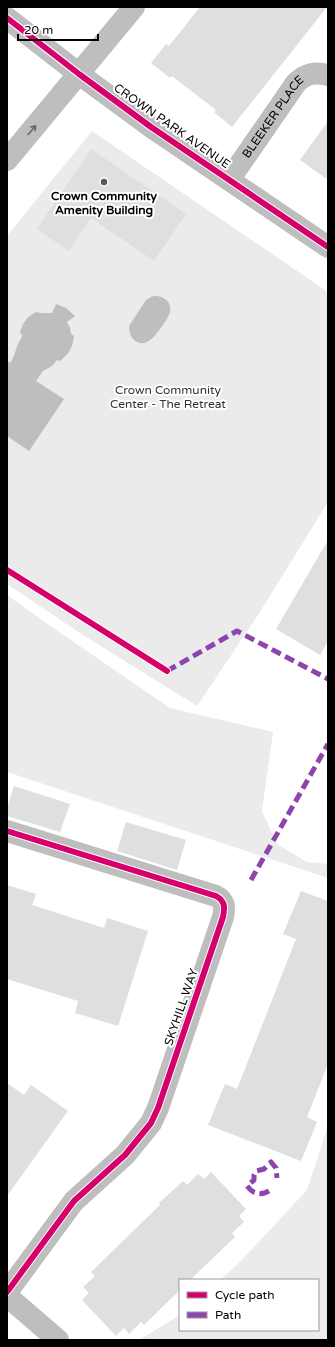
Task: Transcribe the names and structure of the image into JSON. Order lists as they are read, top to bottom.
{
  "streets": {
    "street": ["BLEEKER PLACE", "CROWN PARK AVENUE", "SKYHILL WAY"]
  },
  "crossings": [
    ["BLEEKER PLACE", "CROWN PARK AVENUE"]
  ],
  "parks": ["Crown Community Center - The Retreat"],
  "places": ["Crown Community Amenity Building"],
  "legend": ["Cycle path", "Path"],
  "scale_bar": "20 m"
}
